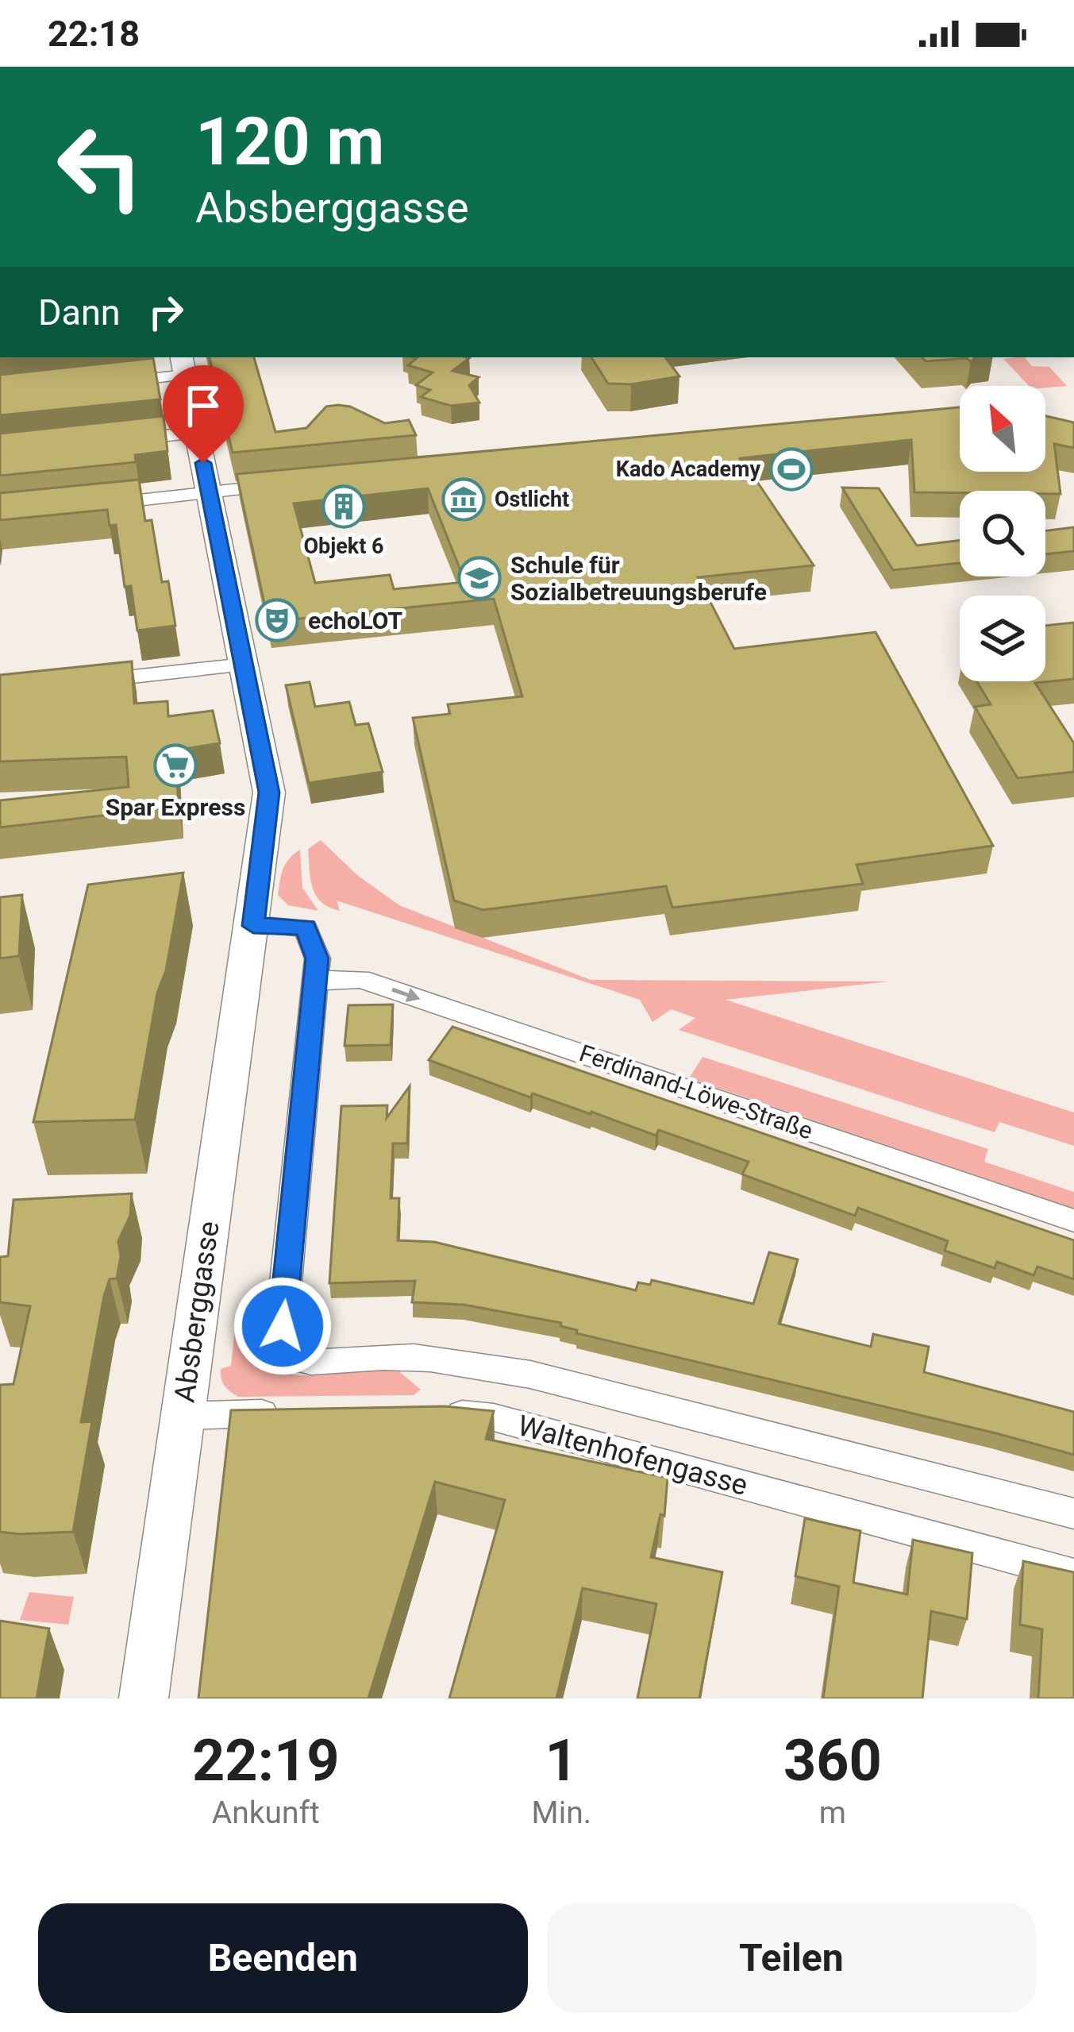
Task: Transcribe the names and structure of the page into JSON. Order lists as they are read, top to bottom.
{
  "streets": {
    "street": ["Ferdinand-Löwe-Straße", "Absberggasse", "Waltenhofengasse"]
  },
  "crossings": [
    ["Ferdinand-Löwe-Straße", "Waltenhofengasse"]
  ],
  "one_way": ["Ferdinand-Löwe-Straße"],
  "places": {
    "sports": ["Kado Academy"],
    "museum": ["Ostlicht"],
    "building": ["Objekt 6"],
    "school or university": ["Schule für Sozialbetreuungsberufe"],
    "theatre": ["echoLOT"],
    "supermarket": ["Spar Express"]
  },
  "north": "top left",
  "page": {
    "status": "22:18",
    "turn": ["120 m", "Absberggasse"],
    "then": "Dann",
    "eta": [
      "22:19",
      "Ankunft",
      "1",
      "Min.",
      "360",
      "m"
    ],
    "buttons": ["Beenden", "Teilen"]
  }
}
